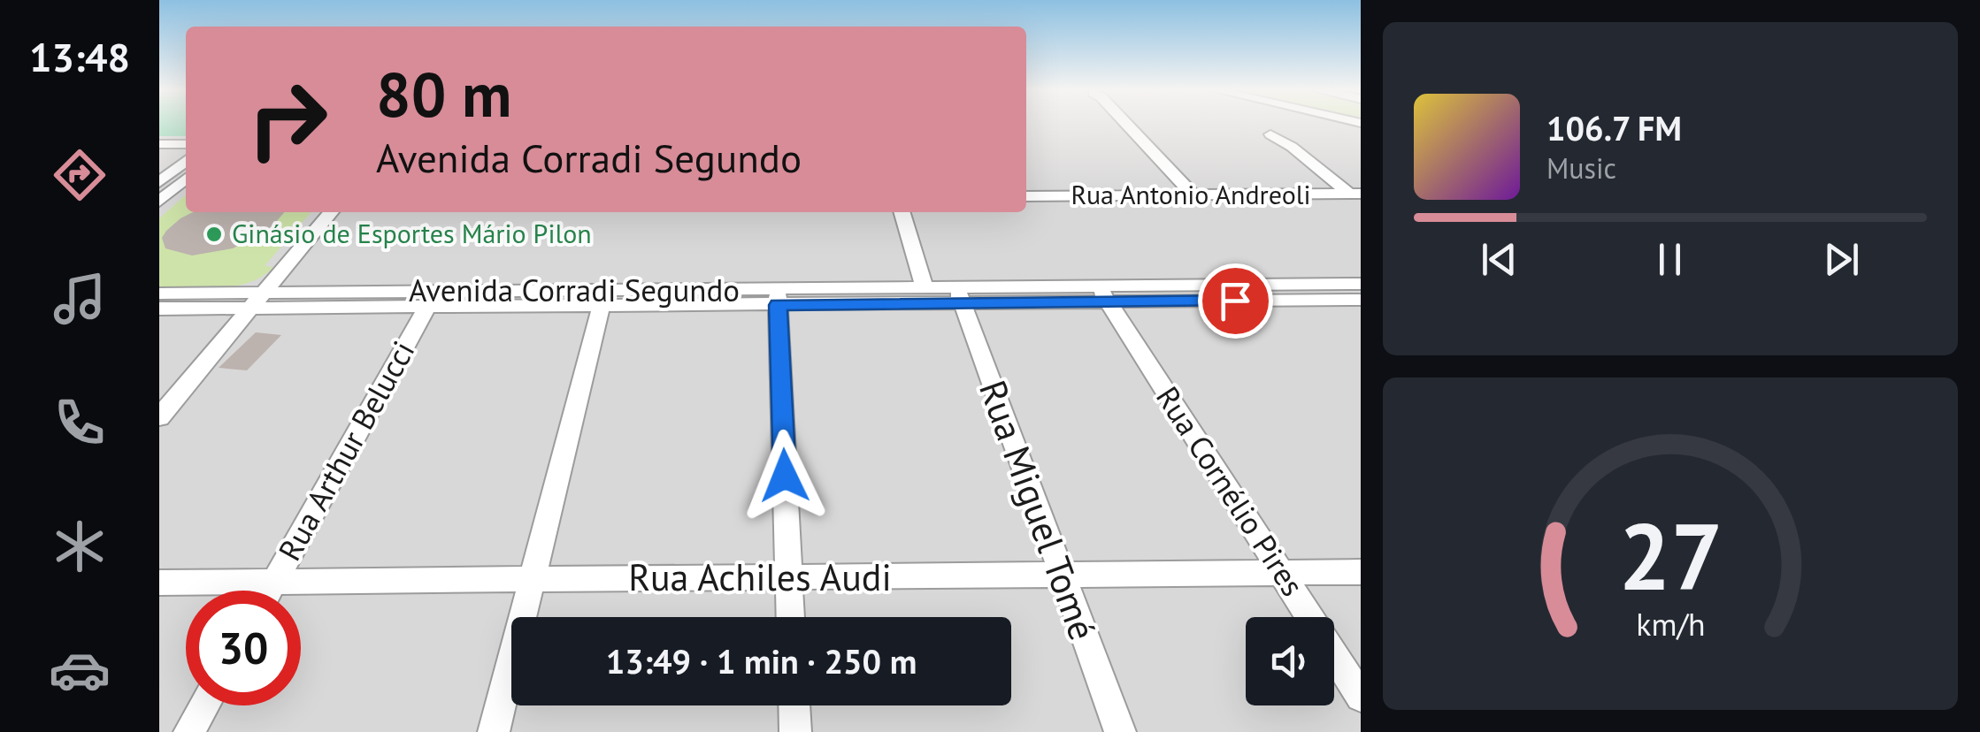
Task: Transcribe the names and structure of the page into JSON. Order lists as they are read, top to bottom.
{
  "streets": {
    "street": [
      "Rua Antonio Andreoli",
      "Avenida Corradi Segundo",
      "Rua Arthur Belucci",
      "Rua Cornélio Pires",
      "Rua Miguel Tomé",
      "Rua Achiles Audi"
    ]
  },
  "crossings": [
    ["Avenida Corradi Segundo", "Rua Arthur Belucci"],
    ["Avenida Corradi Segundo", "Rua Cornélio Pires"],
    ["Avenida Corradi Segundo", "Rua Miguel Tomé"],
    ["Rua Arthur Belucci", "Rua Achiles Audi"],
    ["Rua Cornélio Pires", "Rua Achiles Audi"],
    ["Rua Miguel Tomé", "Rua Achiles Audi"]
  ],
  "places": ["Ginásio de Esportes Mário Pilon"],
  "page": {
    "tabs": "13:48",
    "turn": ["80 m", "Avenida Corradi Segundo"],
    "song": ["106.7 FM", "Music"],
    "limit": "30",
    "trip": "13:49 · 1 min · 250 m",
    "gauge": ["27", "km/h"]
  }
}
